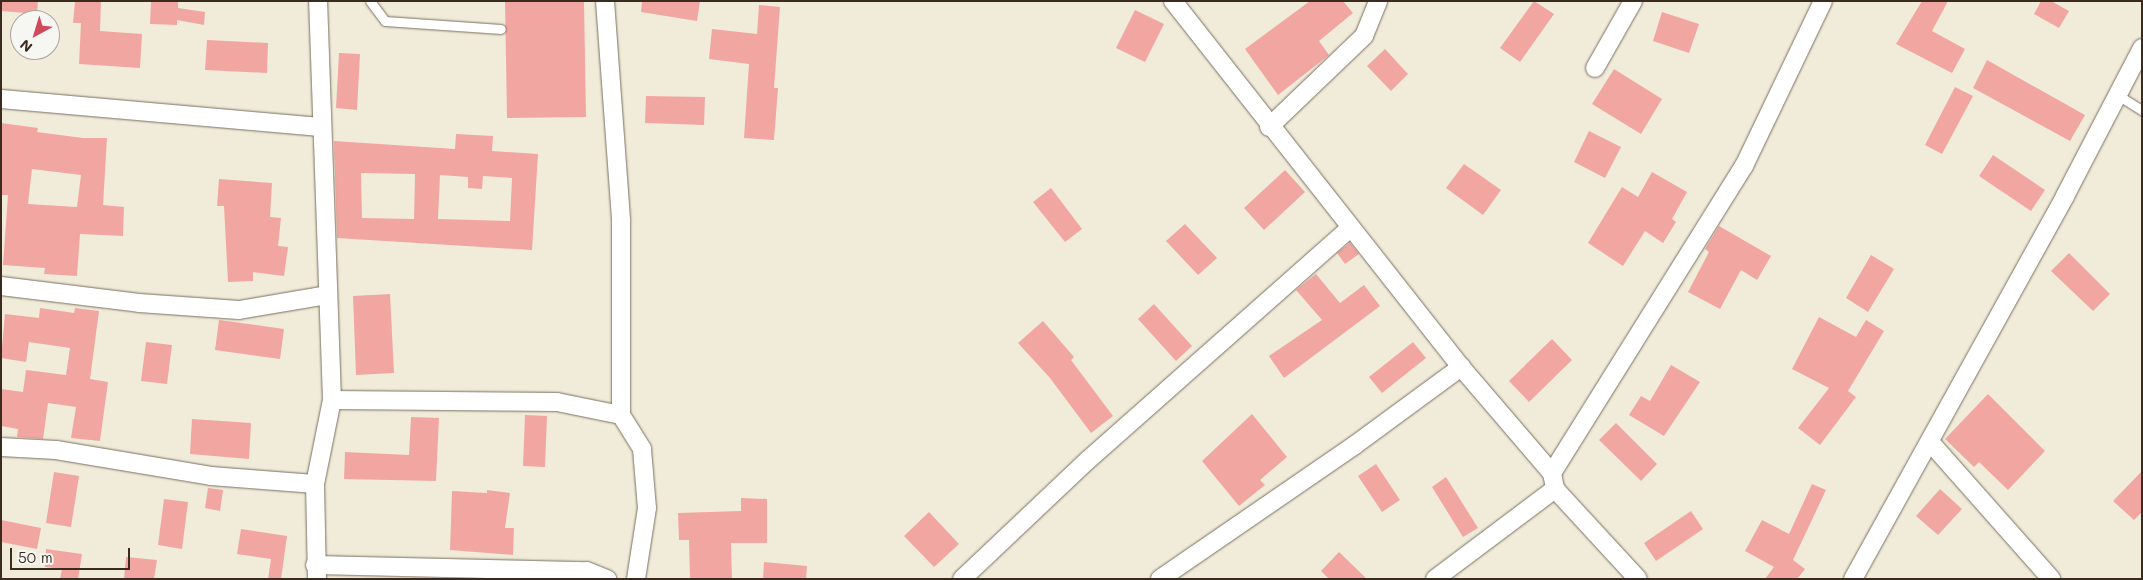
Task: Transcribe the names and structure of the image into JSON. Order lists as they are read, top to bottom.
{
  "scale_bar": "50 m",
  "north": "bottom left"
}
